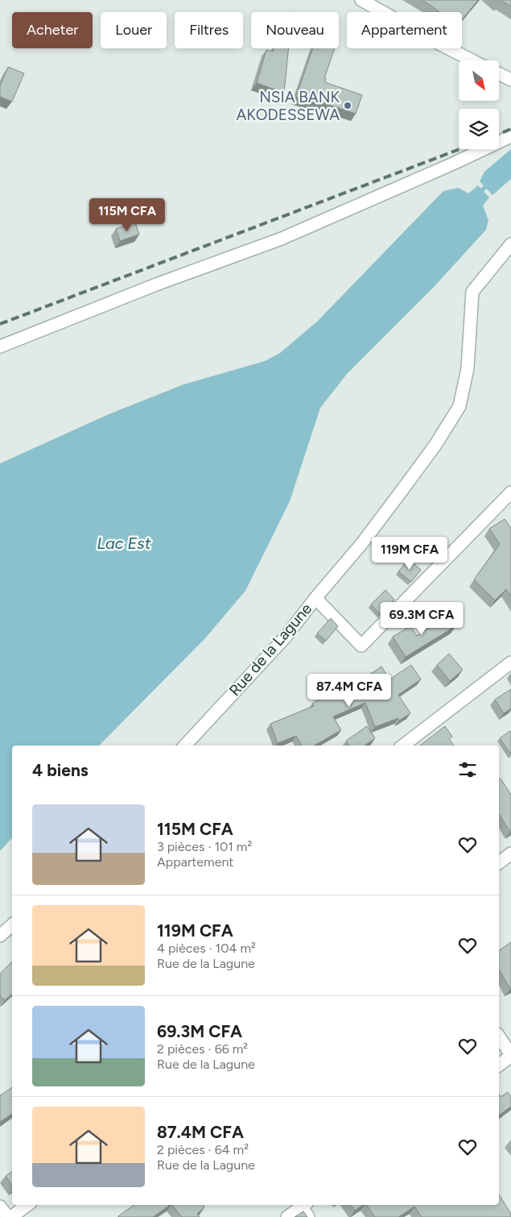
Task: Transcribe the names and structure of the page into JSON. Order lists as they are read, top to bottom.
{
  "streets": {
    "street": ["Rue de la Lagune"]
  },
  "water": ["Lac Est"],
  "places": ["NSIA BANK AKODESSEWA"],
  "north": "bottom right",
  "page": {
    "chip": [
      "Acheter",
      "Louer",
      "Filtres",
      "Nouveau",
      "Appartement"
    ],
    "price": [
      "115M CFA",
      "119M CFA",
      "69.3M CFA",
      "87.4M CFA"
    ],
    "heading": "4 biens",
    "list": [
      {
        "name": "115M CFA",
        "note": "3 pièces · 101 m² · Appartement"
      },
      {
        "name": "119M CFA",
        "note": "4 pièces · 104 m² · Rue de la Lagune"
      },
      {
        "name": "69.3M CFA",
        "note": "2 pièces · 66 m² · Rue de la Lagune"
      },
      {
        "name": "87.4M CFA",
        "note": "2 pièces · 64 m² · Rue de la Lagune"
      }
    ]
  }
}
